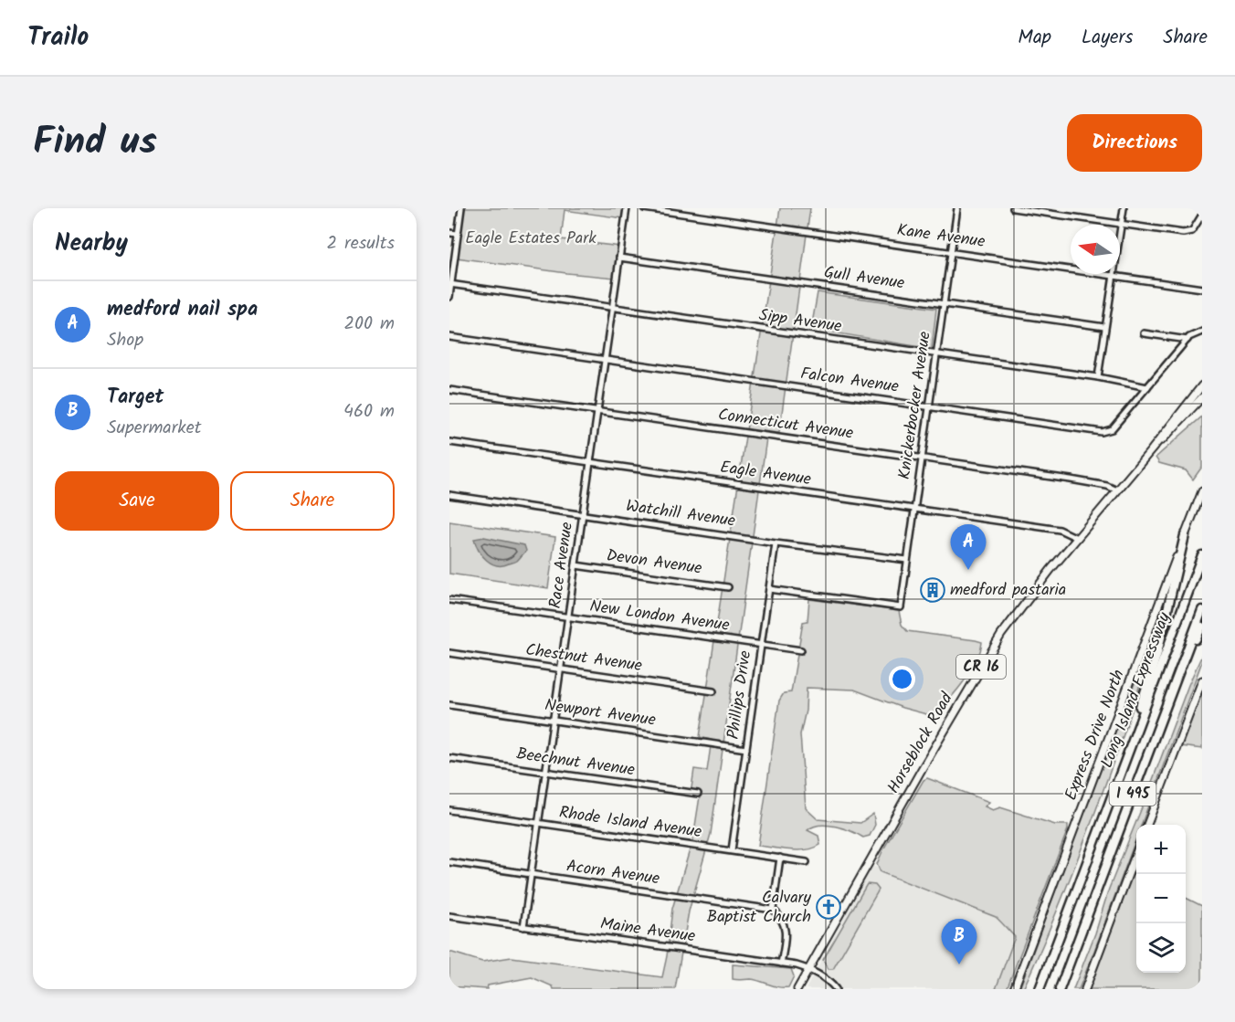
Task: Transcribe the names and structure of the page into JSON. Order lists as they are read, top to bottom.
{
  "streets": {
    "highway": ["Long Island Expressway", "I 495"],
    "main road": ["CR 16", "Express Drive North", "Horseblock Road"],
    "street": [
      "Kane Avenue",
      "Gull Avenue",
      "Sipp Avenue",
      "Falcon Avenue",
      "Knickerbocker Avenue",
      "Connecticut Avenue",
      "Eagle Avenue",
      "Watchill Avenue",
      "Devon Avenue",
      "Race Avenue",
      "New London Avenue",
      "Chestnut Avenue",
      "Phillips Drive",
      "Newport Avenue",
      "Beechnut Avenue",
      "Rhode Island Avenue",
      "Acorn Avenue",
      "Maine Avenue"
    ]
  },
  "crossings": [
    ["Kane Avenue", "Knickerbocker Avenue"],
    ["Gull Avenue", "Knickerbocker Avenue"],
    ["Gull Avenue", "Race Avenue"],
    ["Sipp Avenue", "Falcon Avenue"],
    ["Sipp Avenue", "Knickerbocker Avenue"],
    ["Sipp Avenue", "Race Avenue"],
    ["Falcon Avenue", "Knickerbocker Avenue"],
    ["Falcon Avenue", "Race Avenue"],
    ["Knickerbocker Avenue", "Connecticut Avenue"],
    ["Knickerbocker Avenue", "Eagle Avenue"],
    ["Knickerbocker Avenue", "Watchill Avenue"],
    ["Knickerbocker Avenue", "Phillips Drive"],
    ["Connecticut Avenue", "Race Avenue"],
    ["Connecticut Avenue", "Horseblock Road"],
    ["Eagle Avenue", "Race Avenue"],
    ["Eagle Avenue", "Horseblock Road"],
    ["Watchill Avenue", "Race Avenue"],
    ["Watchill Avenue", "Phillips Drive"],
    ["Devon Avenue", "Race Avenue"],
    ["Race Avenue", "New London Avenue"],
    ["Race Avenue", "Chestnut Avenue"],
    ["Race Avenue", "Newport Avenue"],
    ["Race Avenue", "Beechnut Avenue"],
    ["Race Avenue", "Rhode Island Avenue"],
    ["Race Avenue", "Acorn Avenue"],
    ["Race Avenue", "Maine Avenue"],
    ["New London Avenue", "Phillips Drive"],
    ["Phillips Drive", "Newport Avenue"],
    ["Phillips Drive", "Rhode Island Avenue"],
    ["Horseblock Road", "Maine Avenue"]
  ],
  "parks": ["Eagle Estates Park"],
  "places": {
    "building": ["medford pastaria"],
    "church": ["Calvary Baptist Church"]
  },
  "north": "left",
  "page": {
    "header": "Trailo",
    "nav": ["Map", "Layers", "Share"],
    "title": "Find us",
    "buttons": [
      "Directions",
      ["Save", "Share"]
    ],
    "heading": ["Nearby", "2 results"],
    "list": [
      {
        "mark": "A",
        "name": "medford nail spa",
        "note": "Shop",
        "value": "200 m"
      },
      {
        "mark": "B",
        "name": "Target",
        "note": "Supermarket",
        "value": "460 m"
      }
    ],
    "pins": ["A", "B"],
    "map_buttons": ["+", "−"]
  }
}
